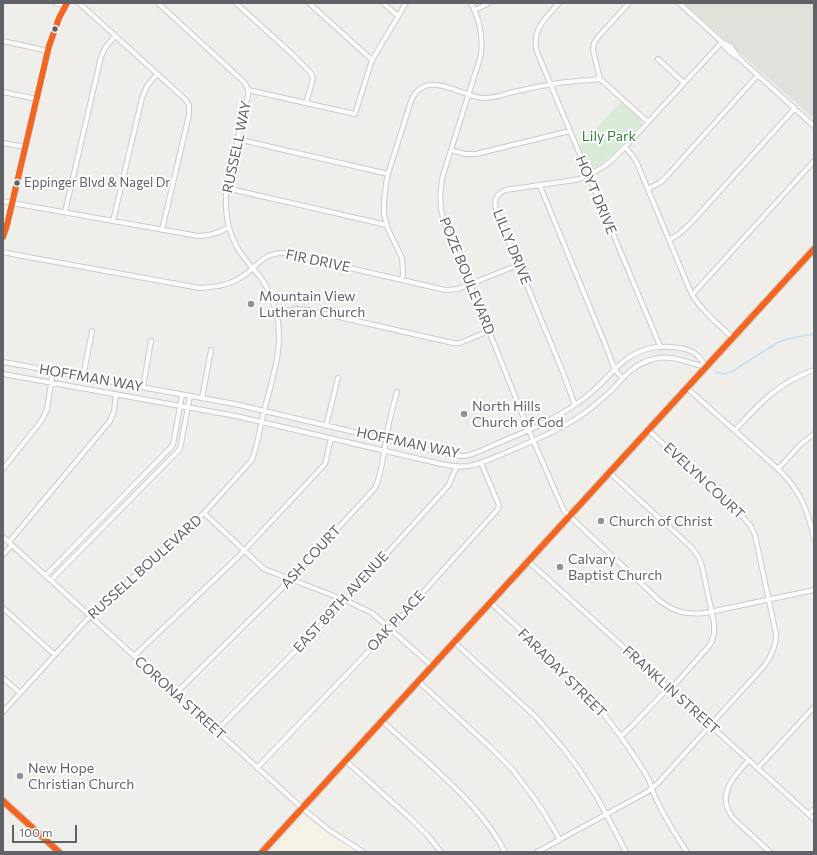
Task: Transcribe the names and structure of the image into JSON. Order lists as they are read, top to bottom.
{
  "streets": {
    "street": [
      "RUSSELL WAY",
      "HOYT DRIVE",
      "LILLY DRIVE",
      "FIR DRIVE",
      "POZE BOULEVARD",
      "HOFFMAN WAY",
      "EVELYN COURT",
      "ASH COURT",
      "RUSSELL BOULEVARD",
      "EAST 89TH AVENUE",
      "OAK PLACE",
      "FARADAY STREET",
      "FRANKLIN STREET",
      "CORONA STREET"
    ]
  },
  "crossings": [
    ["RUSSELL WAY", "FIR DRIVE"],
    ["RUSSELL WAY", "HOFFMAN WAY"],
    ["RUSSELL WAY", "RUSSELL BOULEVARD"],
    ["HOYT DRIVE", "LILLY DRIVE"],
    ["HOYT DRIVE", "HOFFMAN WAY"],
    ["LILLY DRIVE", "FIR DRIVE"],
    ["LILLY DRIVE", "HOFFMAN WAY"],
    ["FIR DRIVE", "POZE BOULEVARD"],
    ["POZE BOULEVARD", "HOFFMAN WAY"],
    ["POZE BOULEVARD", "EVELYN COURT"],
    ["HOFFMAN WAY", "ASH COURT"],
    ["HOFFMAN WAY", "RUSSELL BOULEVARD"],
    ["HOFFMAN WAY", "EAST 89TH AVENUE"],
    ["HOFFMAN WAY", "OAK PLACE"],
    ["EVELYN COURT", "FARADAY STREET"],
    ["EVELYN COURT", "FRANKLIN STREET"],
    ["ASH COURT", "CORONA STREET"],
    ["RUSSELL BOULEVARD", "CORONA STREET"],
    ["EAST 89TH AVENUE", "CORONA STREET"],
    ["OAK PLACE", "CORONA STREET"]
  ],
  "parks": ["Lily Park"],
  "places": [
    "Eppinger Blvd & Nagel Dr",
    "Mountain View Lutheran Church",
    "North Hills Church of God",
    "Church of Christ",
    "Calvary Baptist Church",
    "New Hope Christian Church"
  ],
  "scale_bar": "100 m"
}
